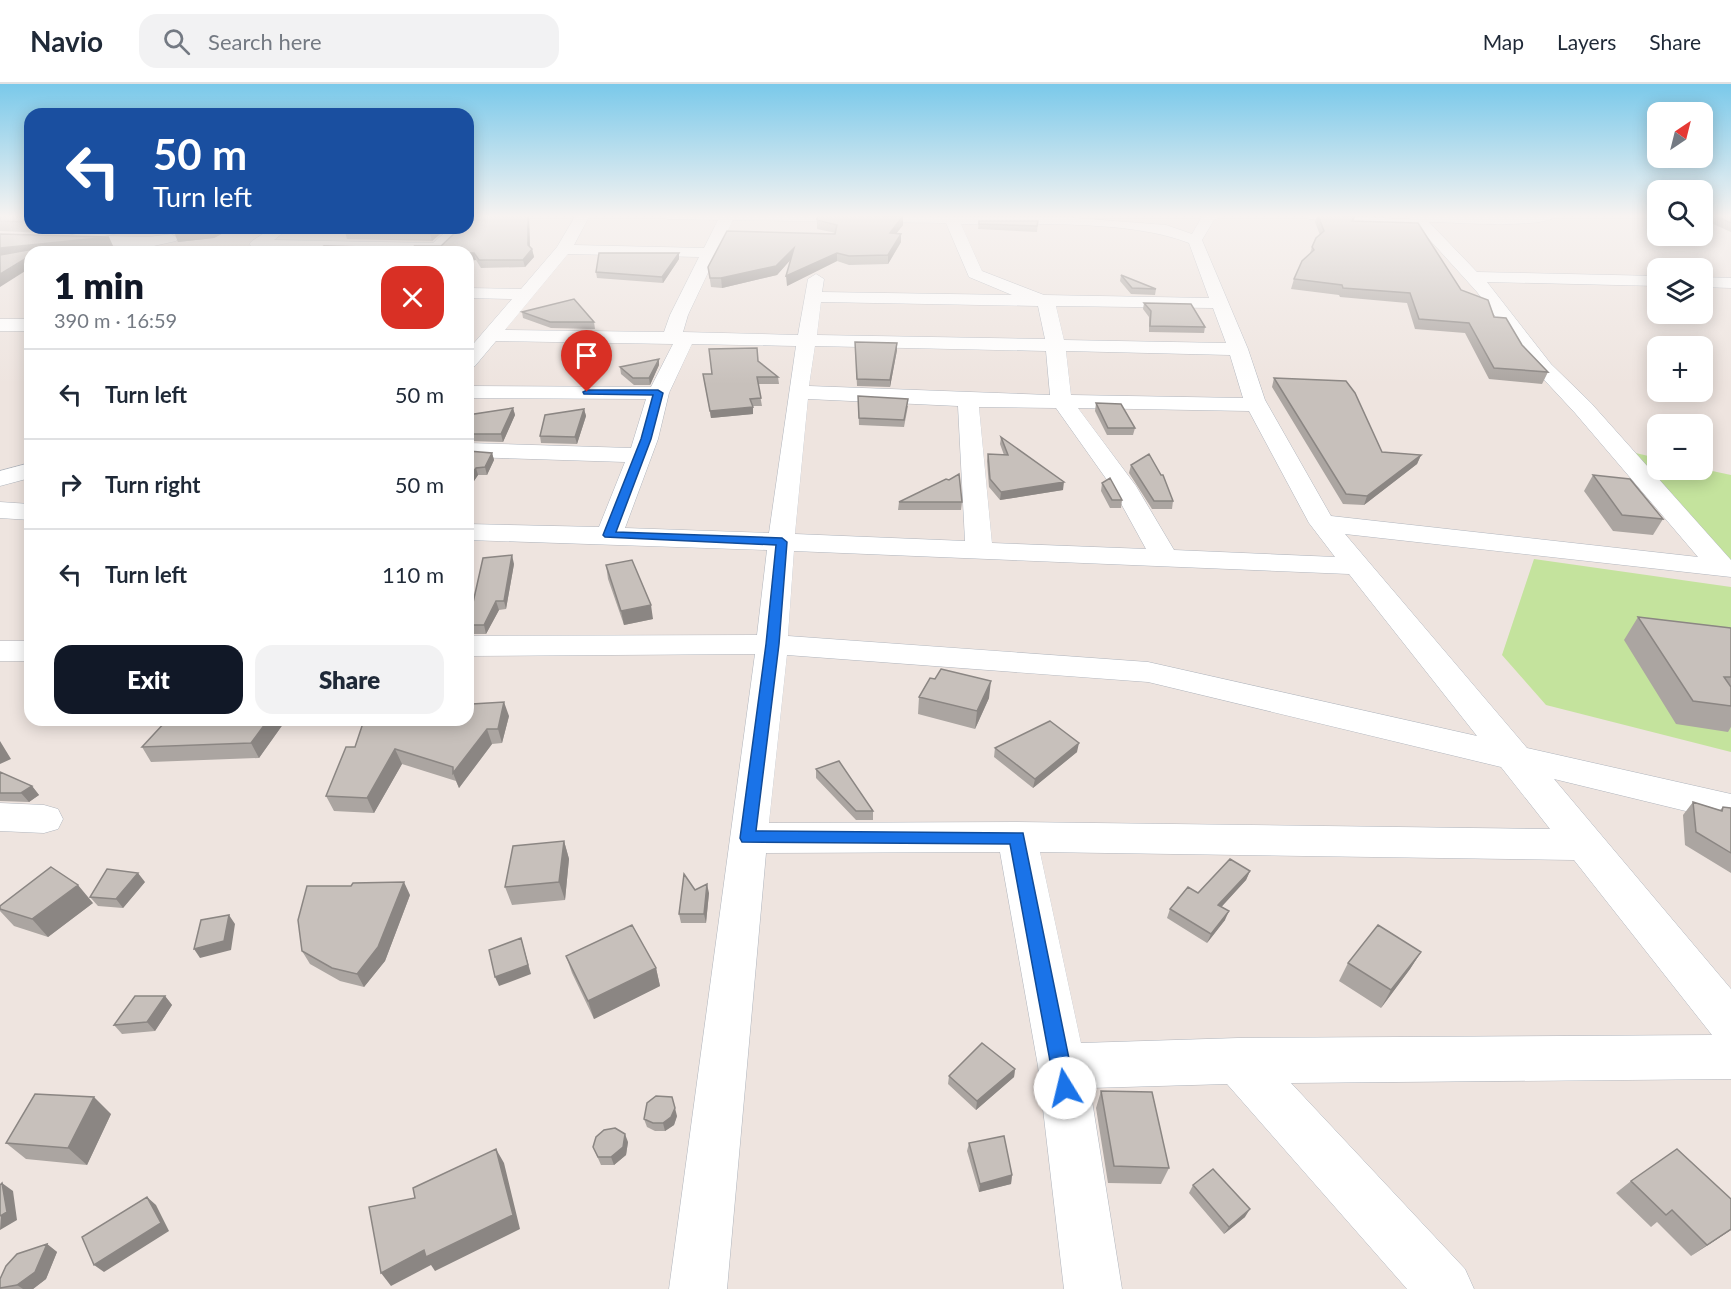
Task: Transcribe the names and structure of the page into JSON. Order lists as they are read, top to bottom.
{
  "north": "top right",
  "page": {
    "header": "Navio",
    "search": "Search here",
    "nav": ["Map", "Layers", "Share"],
    "map_buttons": ["+", "−"],
    "turn": ["50 m", "Turn left"],
    "heading": ["1 min", "390 m · 16:59"],
    "list": [
      {
        "name": "Turn left",
        "value": "50 m"
      },
      {
        "name": "Turn right",
        "value": "50 m"
      },
      {
        "name": "Turn left",
        "value": "110 m"
      }
    ],
    "buttons": ["Exit", "Share"]
  }
}
